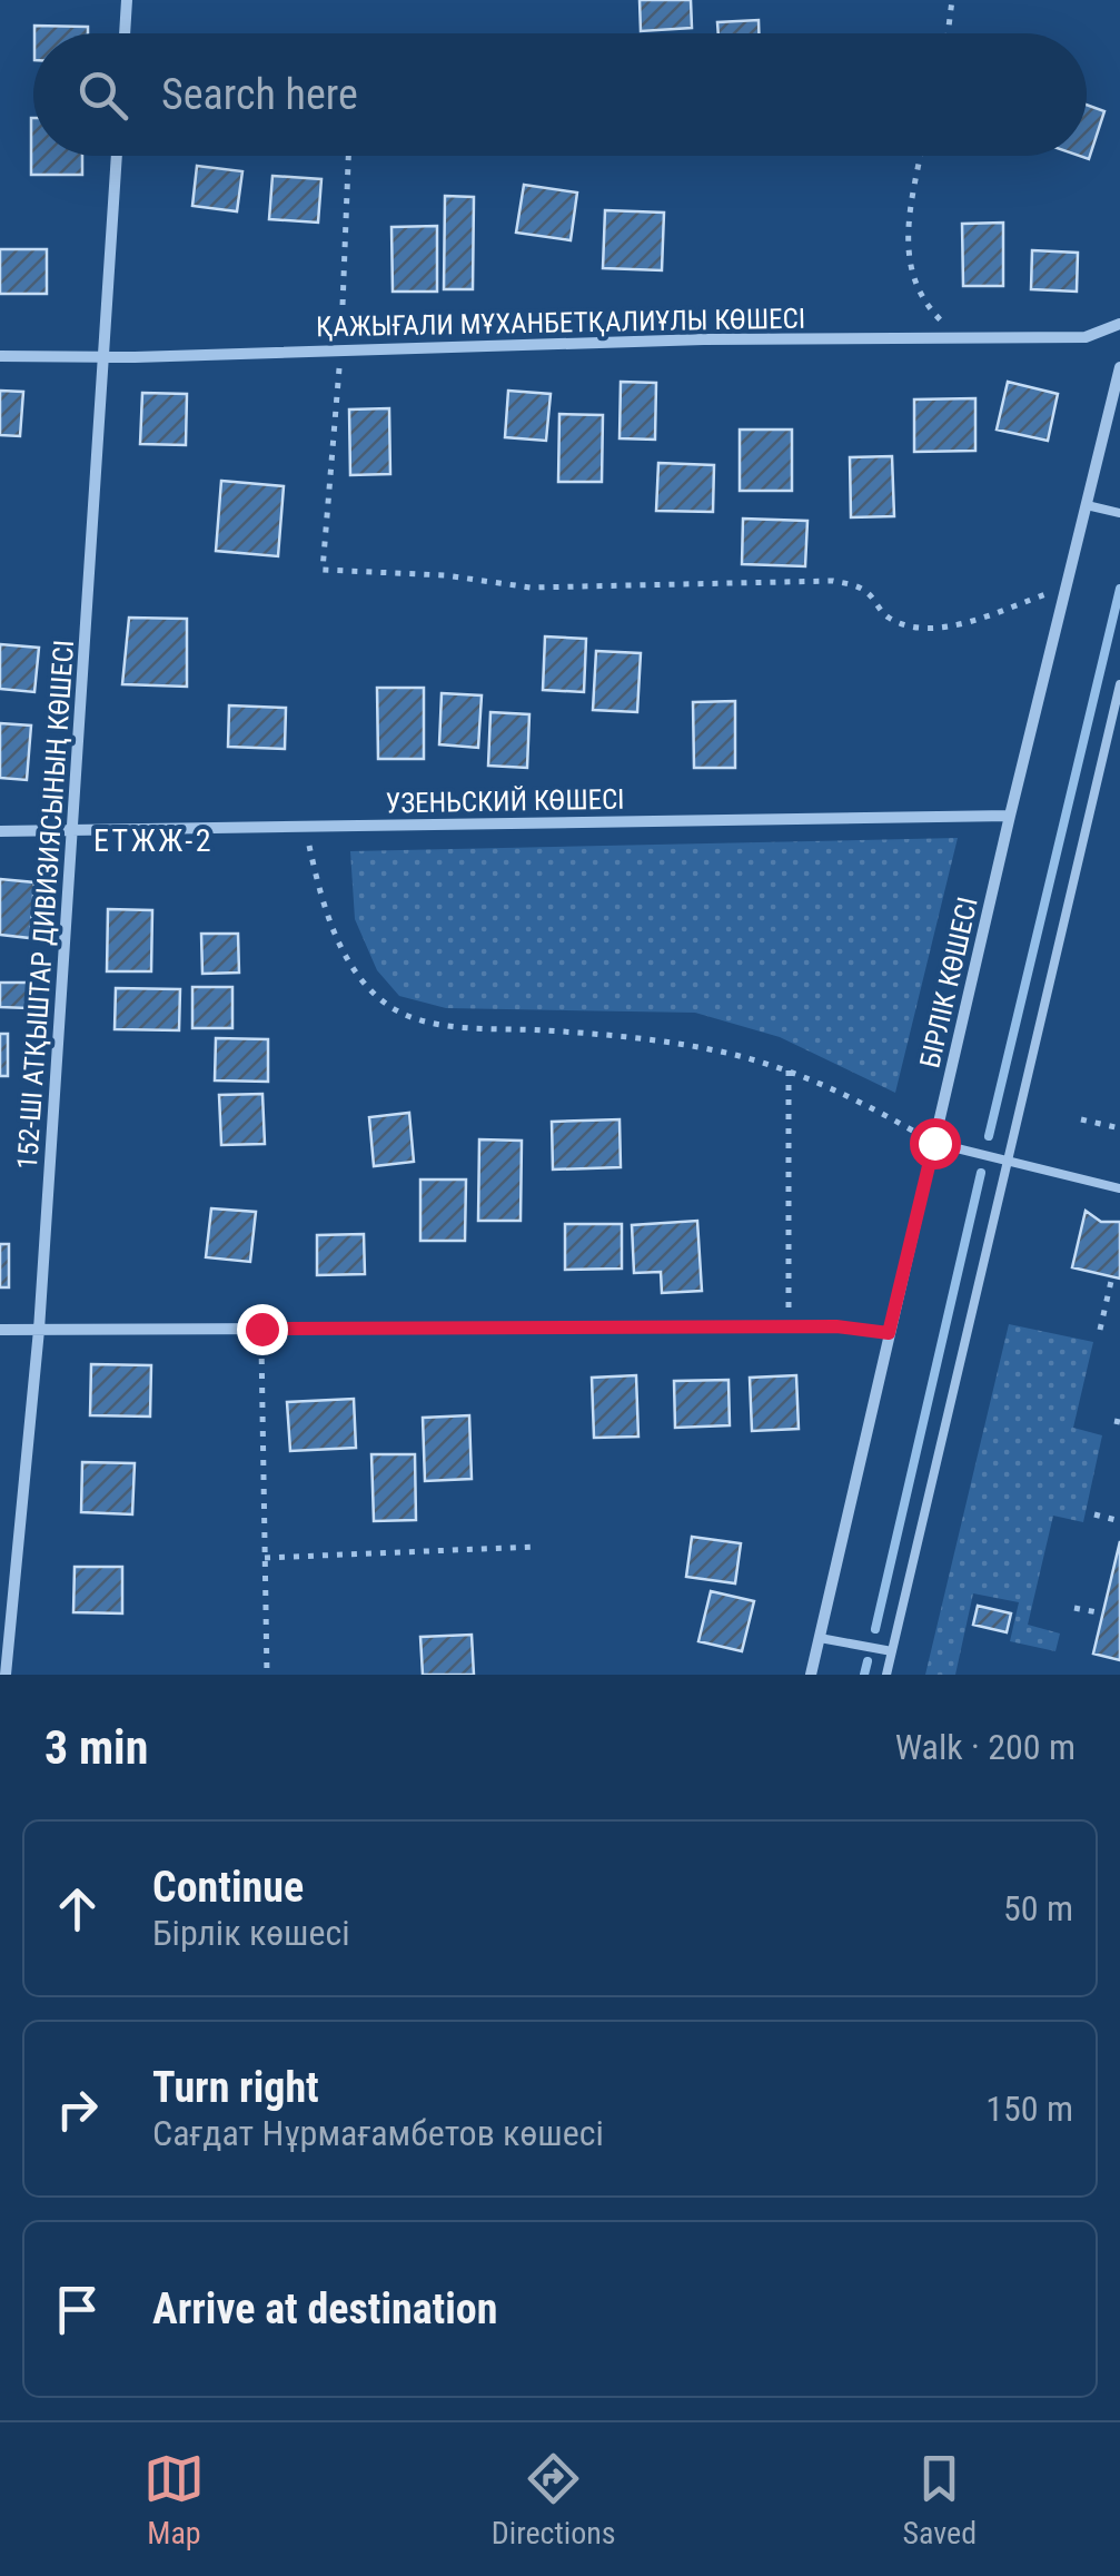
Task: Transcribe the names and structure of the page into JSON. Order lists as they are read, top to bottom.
{
  "streets": {
    "street": [
      "ҚАЖЫҒАЛИ МҰХАНБЕТҚАЛИҰЛЫ КӨШЕСІ",
      "УЗЕНЬСКИЙ КӨШЕСІ",
      "152-ШІ АТҚЫШТАР ДИВИЗИЯСЫНЫҢ КӨШЕСІ",
      "БІРЛІК КӨШЕСІ"
    ]
  },
  "crossings": [
    ["ҚАЖЫҒАЛИ МҰХАНБЕТҚАЛИҰЛЫ КӨШЕСІ", "152-ШІ АТҚЫШТАР ДИВИЗИЯСЫНЫҢ КӨШЕСІ"],
    ["УЗЕНЬСКИЙ КӨШЕСІ", "152-ШІ АТҚЫШТАР ДИВИЗИЯСЫНЫҢ КӨШЕСІ"],
    ["УЗЕНЬСКИЙ КӨШЕСІ", "БІРЛІК КӨШЕСІ"]
  ],
  "districts": ["ЕТЖЖ-2"],
  "page": {
    "search": "Search here",
    "heading": ["3 min", "Walk · 200 m"],
    "list": [
      ["Continue", "Бірлік көшесі", "50 m"],
      ["Turn right", "Сағдат Нұрмағамбетов көшесі", "150 m"],
      "Arrive at destination"
    ],
    "nav": ["Map", "Directions", "Saved"]
  }
}
